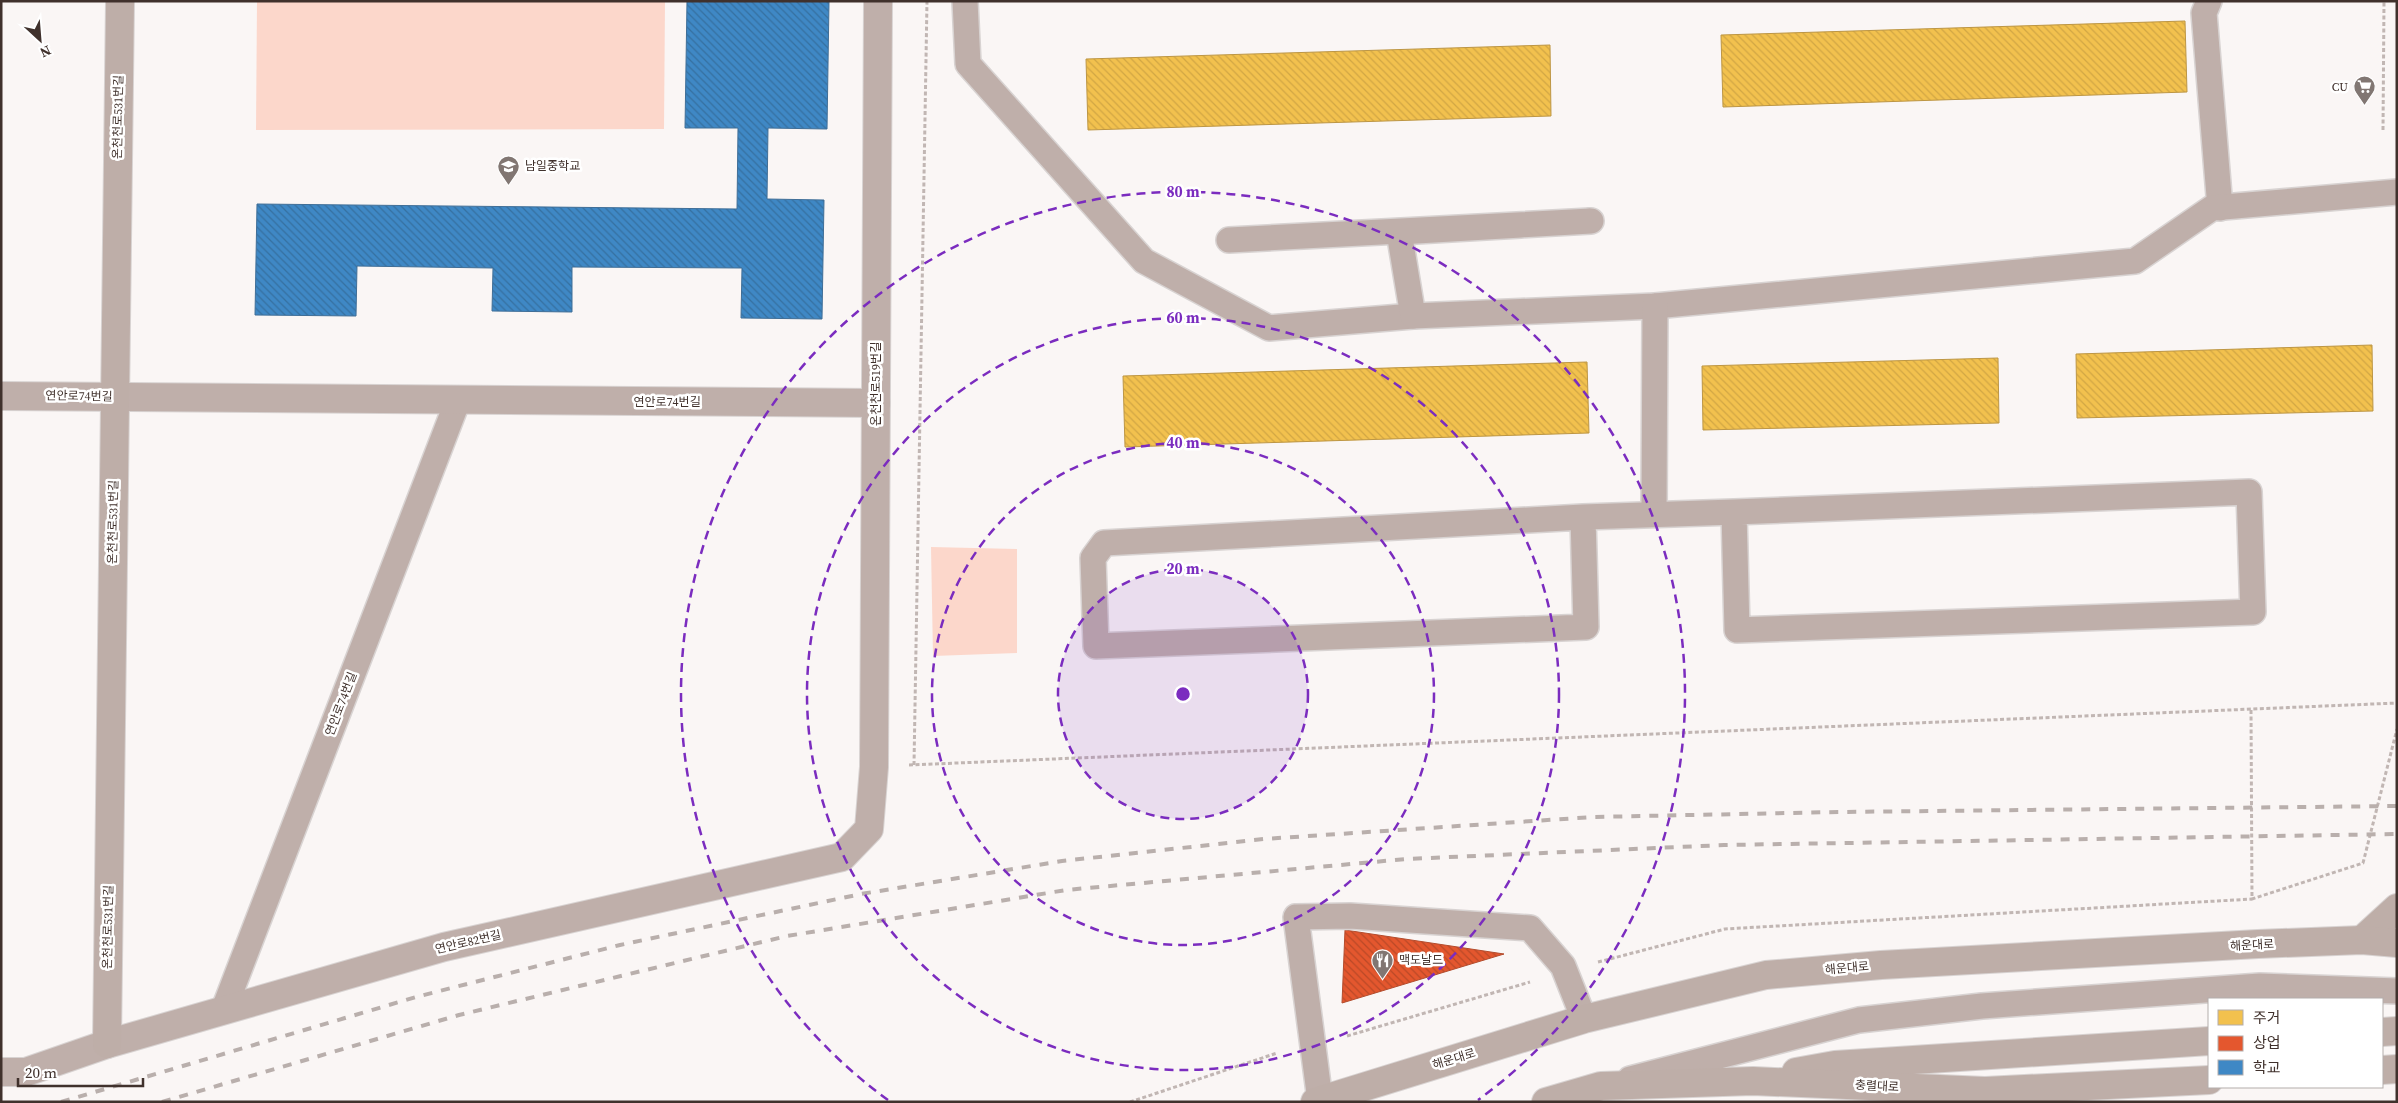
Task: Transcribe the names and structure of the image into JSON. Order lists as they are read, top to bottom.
{
  "streets": {
    "main road": ["온천천로531번길", "해운대로", "충렬대로"],
    "street": ["온천천로519번길", "연안로74번길", "연안로82번길"]
  },
  "crossings": [
    ["온천천로531번길", "연안로74번길"],
    ["온천천로531번길", "연안로82번길"],
    ["온천천로519번길", "연안로74번길"],
    ["온천천로519번길", "연안로82번길"],
    ["연안로74번길", "연안로82번길"]
  ],
  "places": {
    "supermarket": ["CU"],
    "school or university": ["남일중학교"],
    "restaurant": ["맥도날드"]
  },
  "legend": ["주거", "상업", "학교"],
  "scale_bar": "20 m",
  "north": "bottom right",
  "rings": [
    "80 m",
    "60 m",
    "40 m",
    "20 m"
  ]
}
